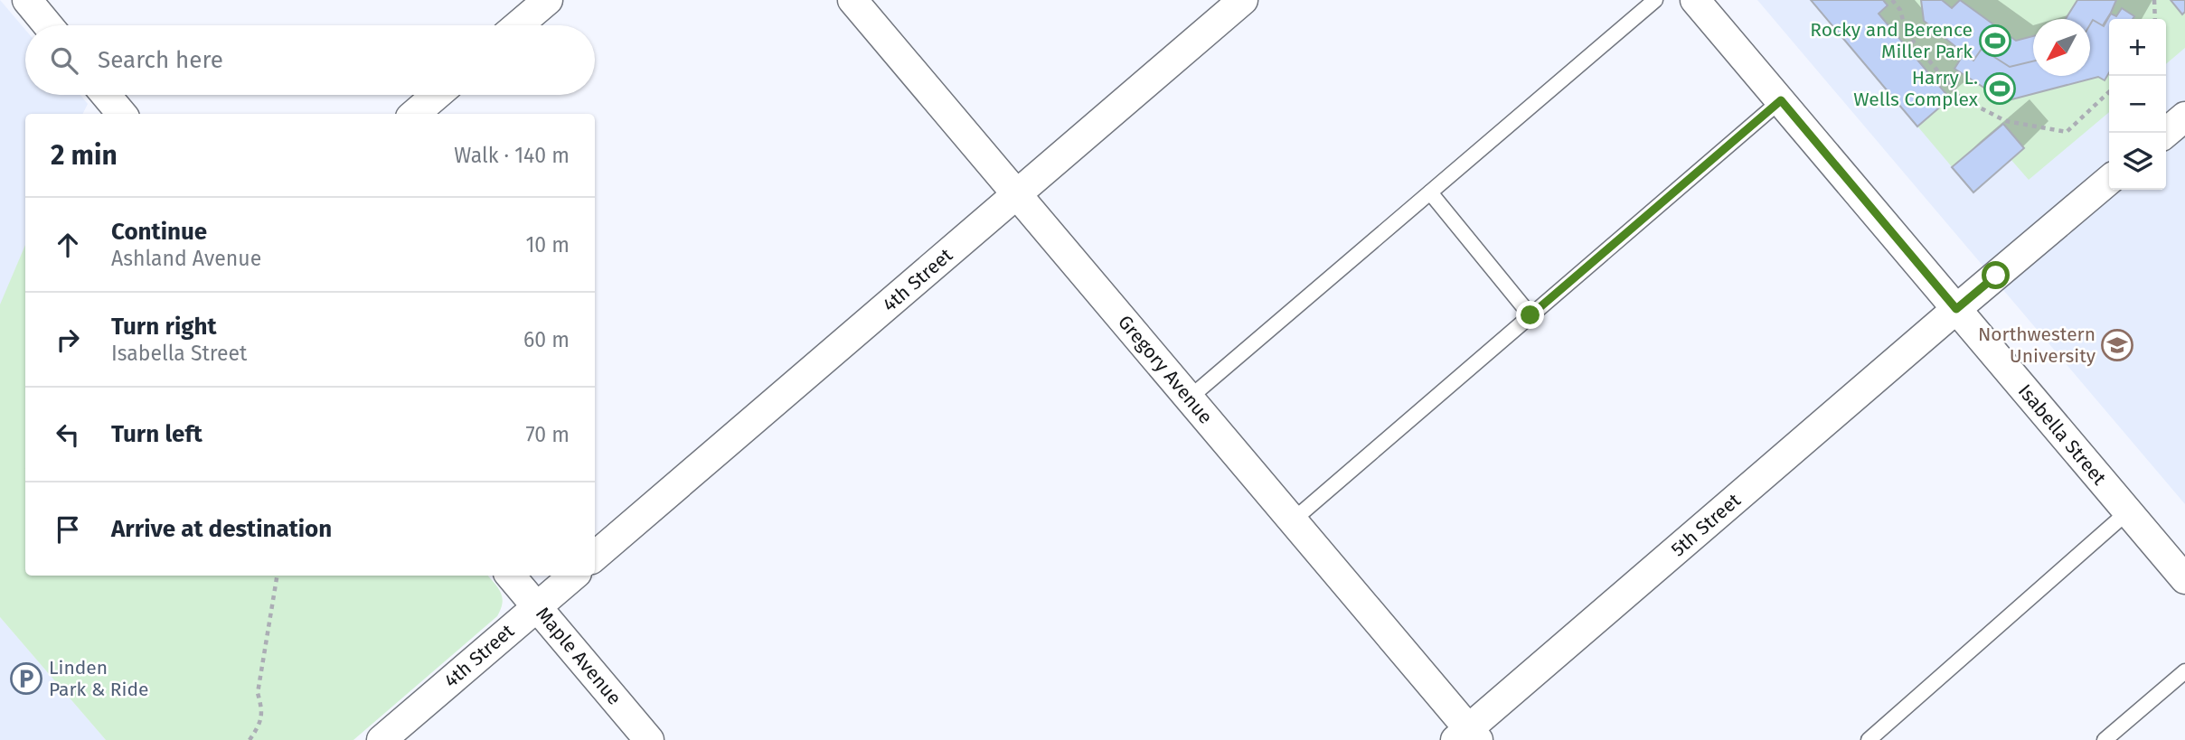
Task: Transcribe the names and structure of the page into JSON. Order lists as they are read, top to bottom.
{
  "streets": {
    "street": [
      "4th Street",
      "Gregory Avenue",
      "Isabella Street",
      "5th Street",
      "Maple Avenue"
    ]
  },
  "crossings": [
    ["4th Street", "Gregory Avenue"],
    ["4th Street", "Maple Avenue"],
    ["Gregory Avenue", "5th Street"],
    ["Isabella Street", "5th Street"]
  ],
  "places": {
    "sports": ["Rocky and Berence Miller Park", "Harry L. Wells Complex"],
    "school or university": ["Northwestern University"],
    "parking": ["Linden Park & Ride"]
  },
  "north": "bottom left",
  "page": {
    "map_buttons": ["+", "−"],
    "search": "Search here",
    "heading": ["2 min", "Walk · 140 m"],
    "list": [
      ["Continue", "Ashland Avenue", "10 m"],
      ["Turn right", "Isabella Street", "60 m"],
      ["Turn left", "70 m"],
      "Arrive at destination"
    ]
  }
}
